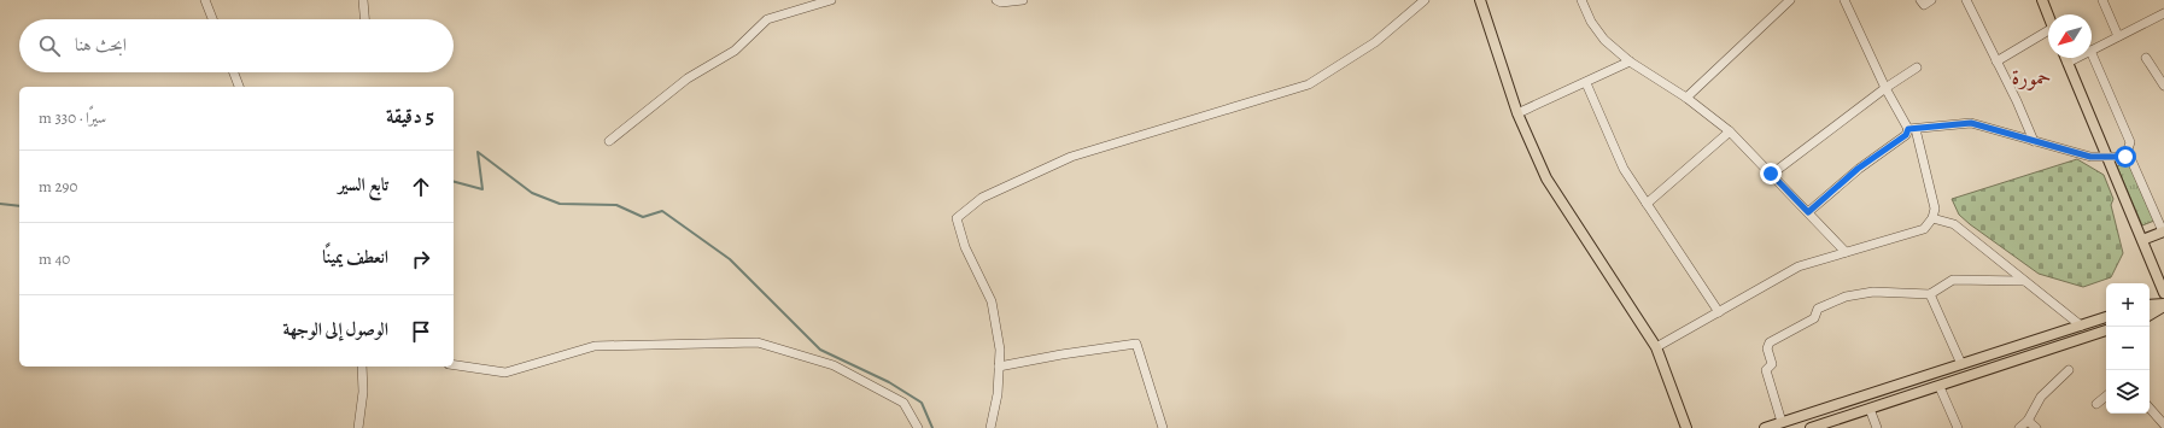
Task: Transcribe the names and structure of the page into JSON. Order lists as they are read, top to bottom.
{
  "districts": ["حمورة"],
  "north": "bottom left",
  "page": {
    "search": "ابحث هنا",
    "heading": ["5 دقيقة", "سيرًا · 330 m"],
    "list": [
      ["تابع السير", "290 m"],
      ["انعطف يمينًا", "40 m"],
      "الوصول إلى الوجهة"
    ],
    "map_buttons": ["+", "−"]
  }
}
